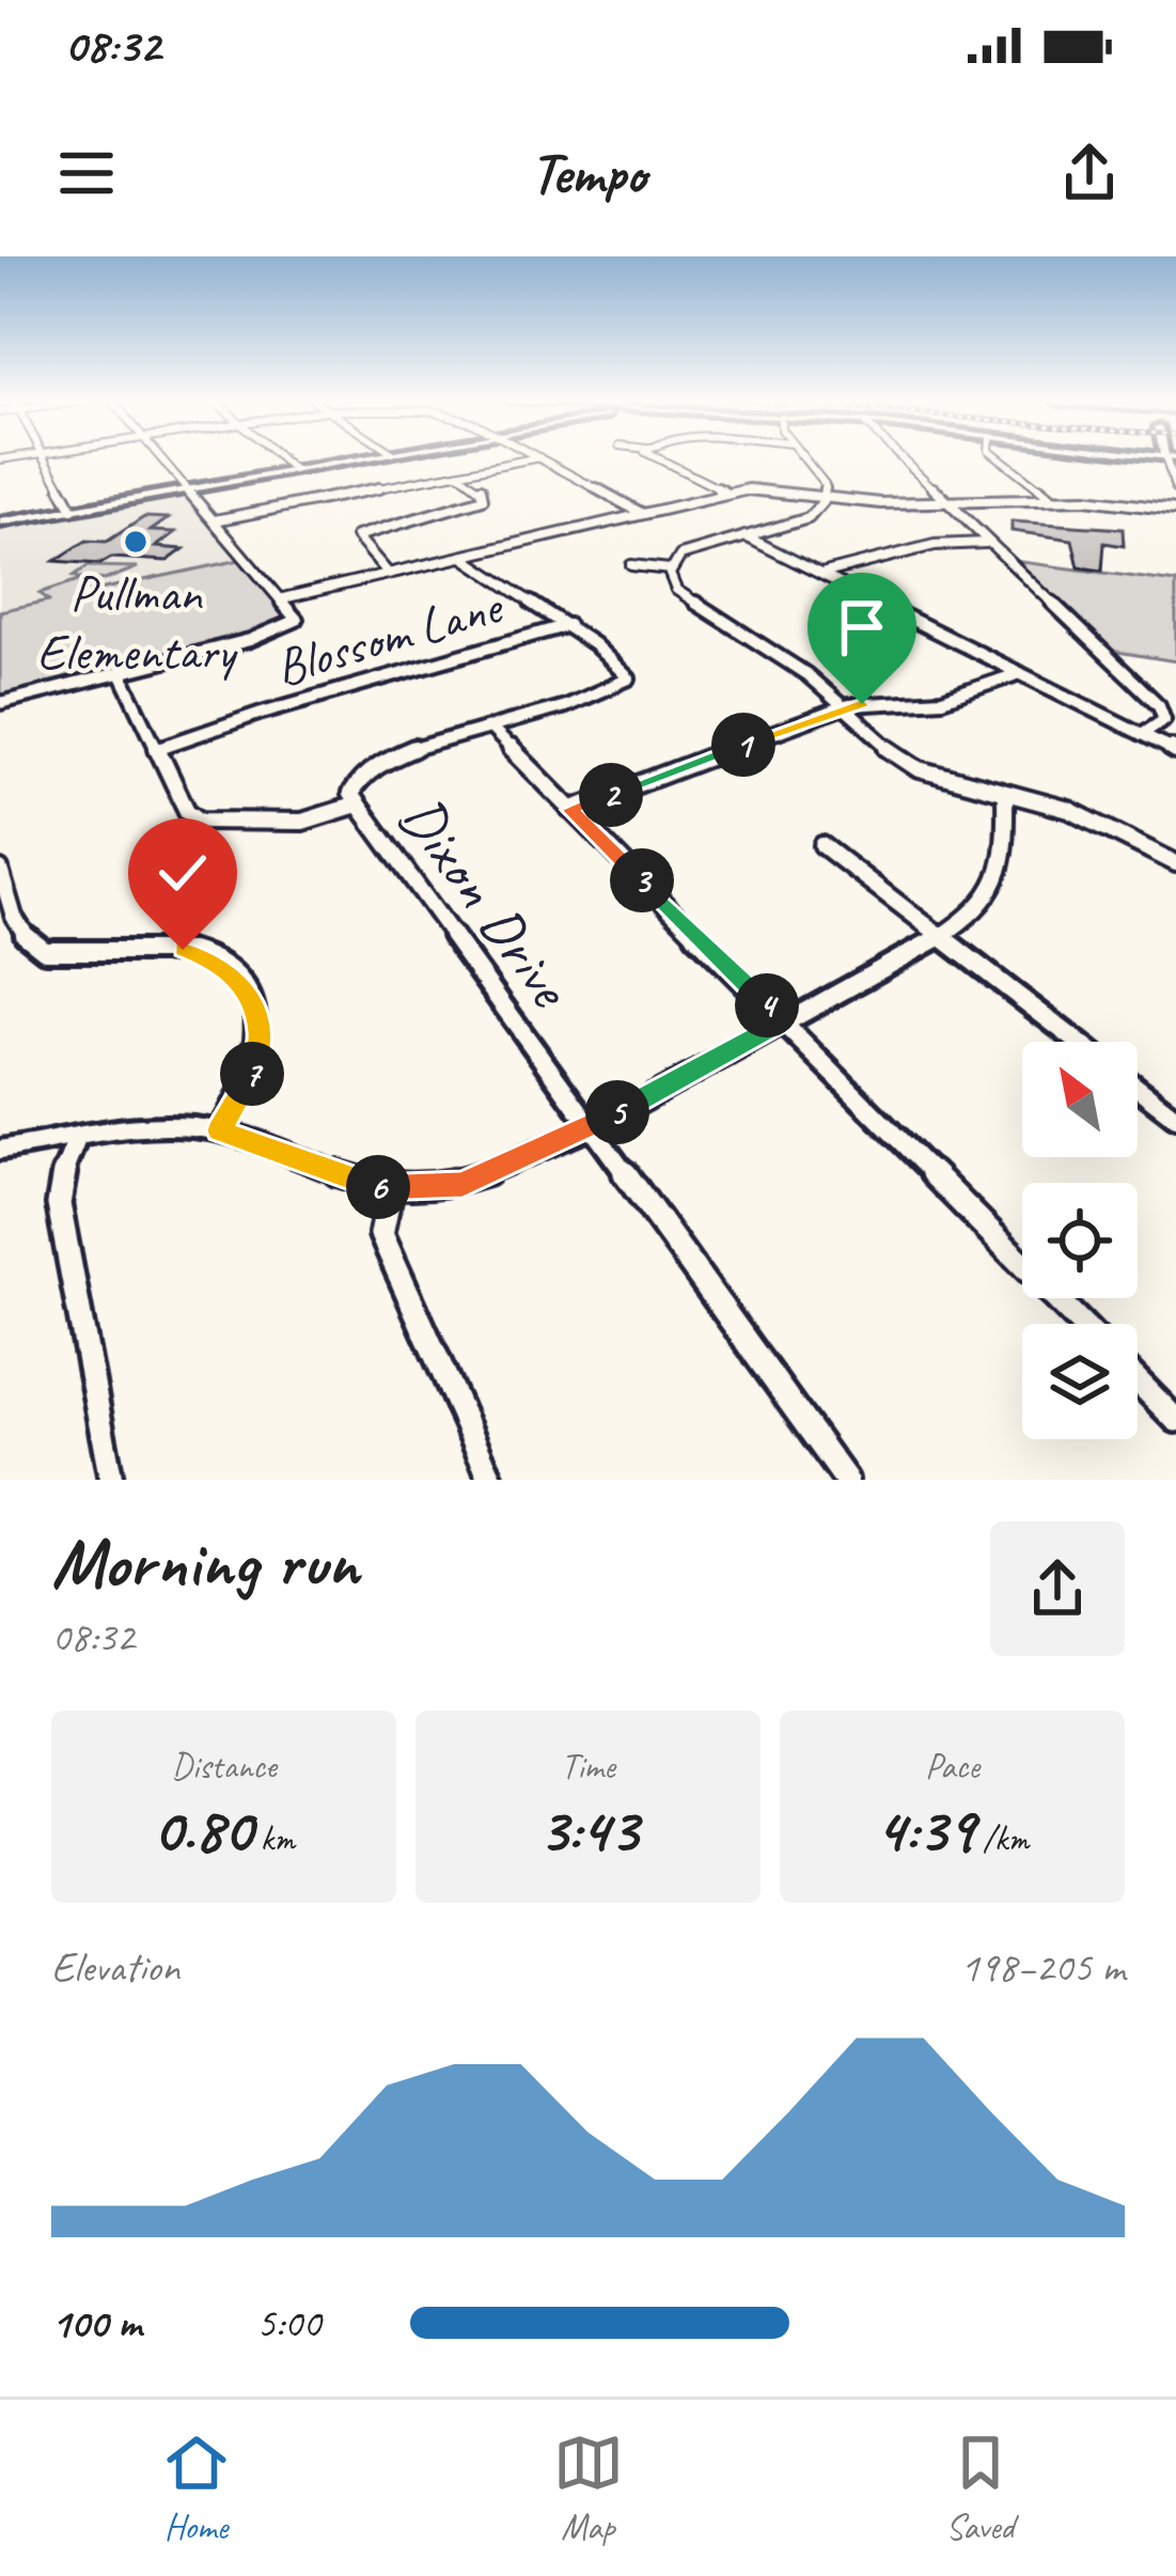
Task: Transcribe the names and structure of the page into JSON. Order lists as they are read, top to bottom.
{
  "streets": {
    "street": ["Blossom Lane", "Dixon Drive"]
  },
  "crossings": [
    ["Blossom Lane", "Dixon Drive"]
  ],
  "places": ["Pullman Elementary"],
  "north": "top left",
  "page": {
    "status": "08:32",
    "header": "Tempo",
    "pins": [
      "1",
      "2",
      "3",
      "4",
      "7",
      "5",
      "6"
    ],
    "heading": ["Morning run", "08:32"],
    "stats": [
      ["Distance", "0.80 km"],
      ["Time", "3:43"],
      ["Pace", "4:39 /km"]
    ],
    "chart": ["Elevation", "198–205 m"],
    "list": [
      {
        "name": "100 m",
        "note": "5:00"
      }
    ],
    "tabs": ["Home", "Map", "Saved"]
  }
}
